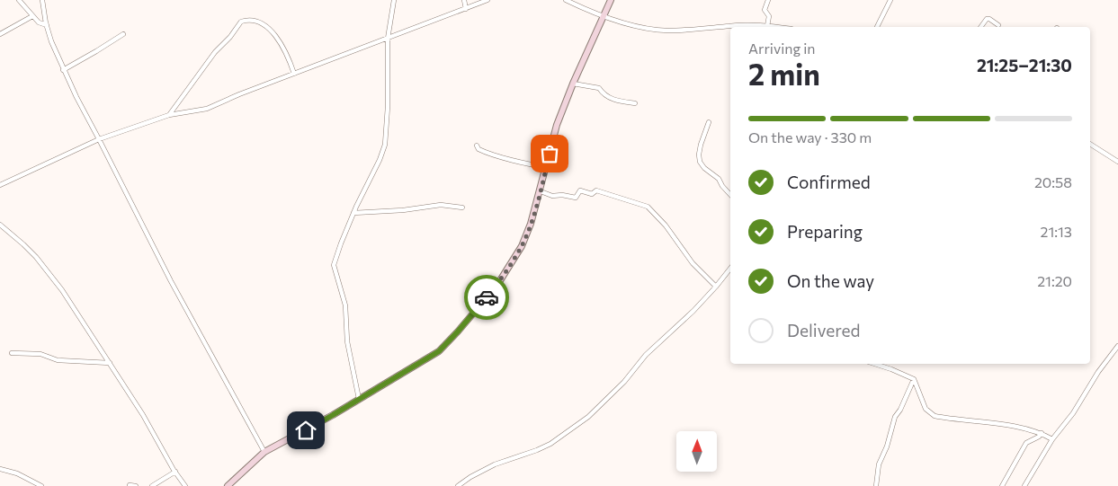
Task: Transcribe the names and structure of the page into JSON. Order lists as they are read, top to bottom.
{
  "north": "top",
  "page": {
    "heading": ["2 min", "Arriving in", "21:25–21:30"],
    "bar": "On the way · 330 m",
    "list": [
      ["Confirmed", "20:58"],
      ["Preparing", "21:13"],
      ["On the way", "21:20"],
      "Delivered"
    ]
  }
}
